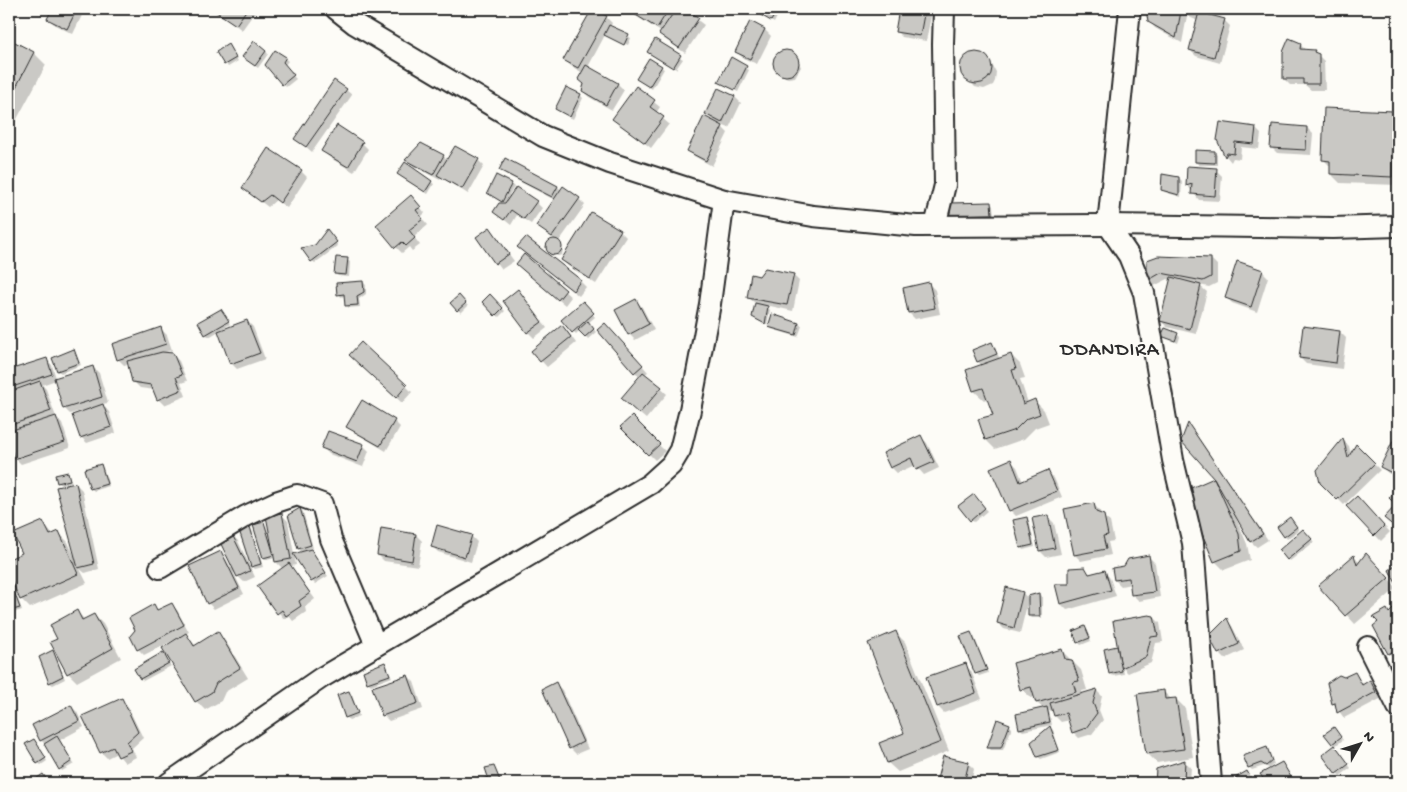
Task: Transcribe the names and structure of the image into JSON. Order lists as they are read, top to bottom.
{
  "districts": ["DDANDIRA"],
  "north": "top right"
}
